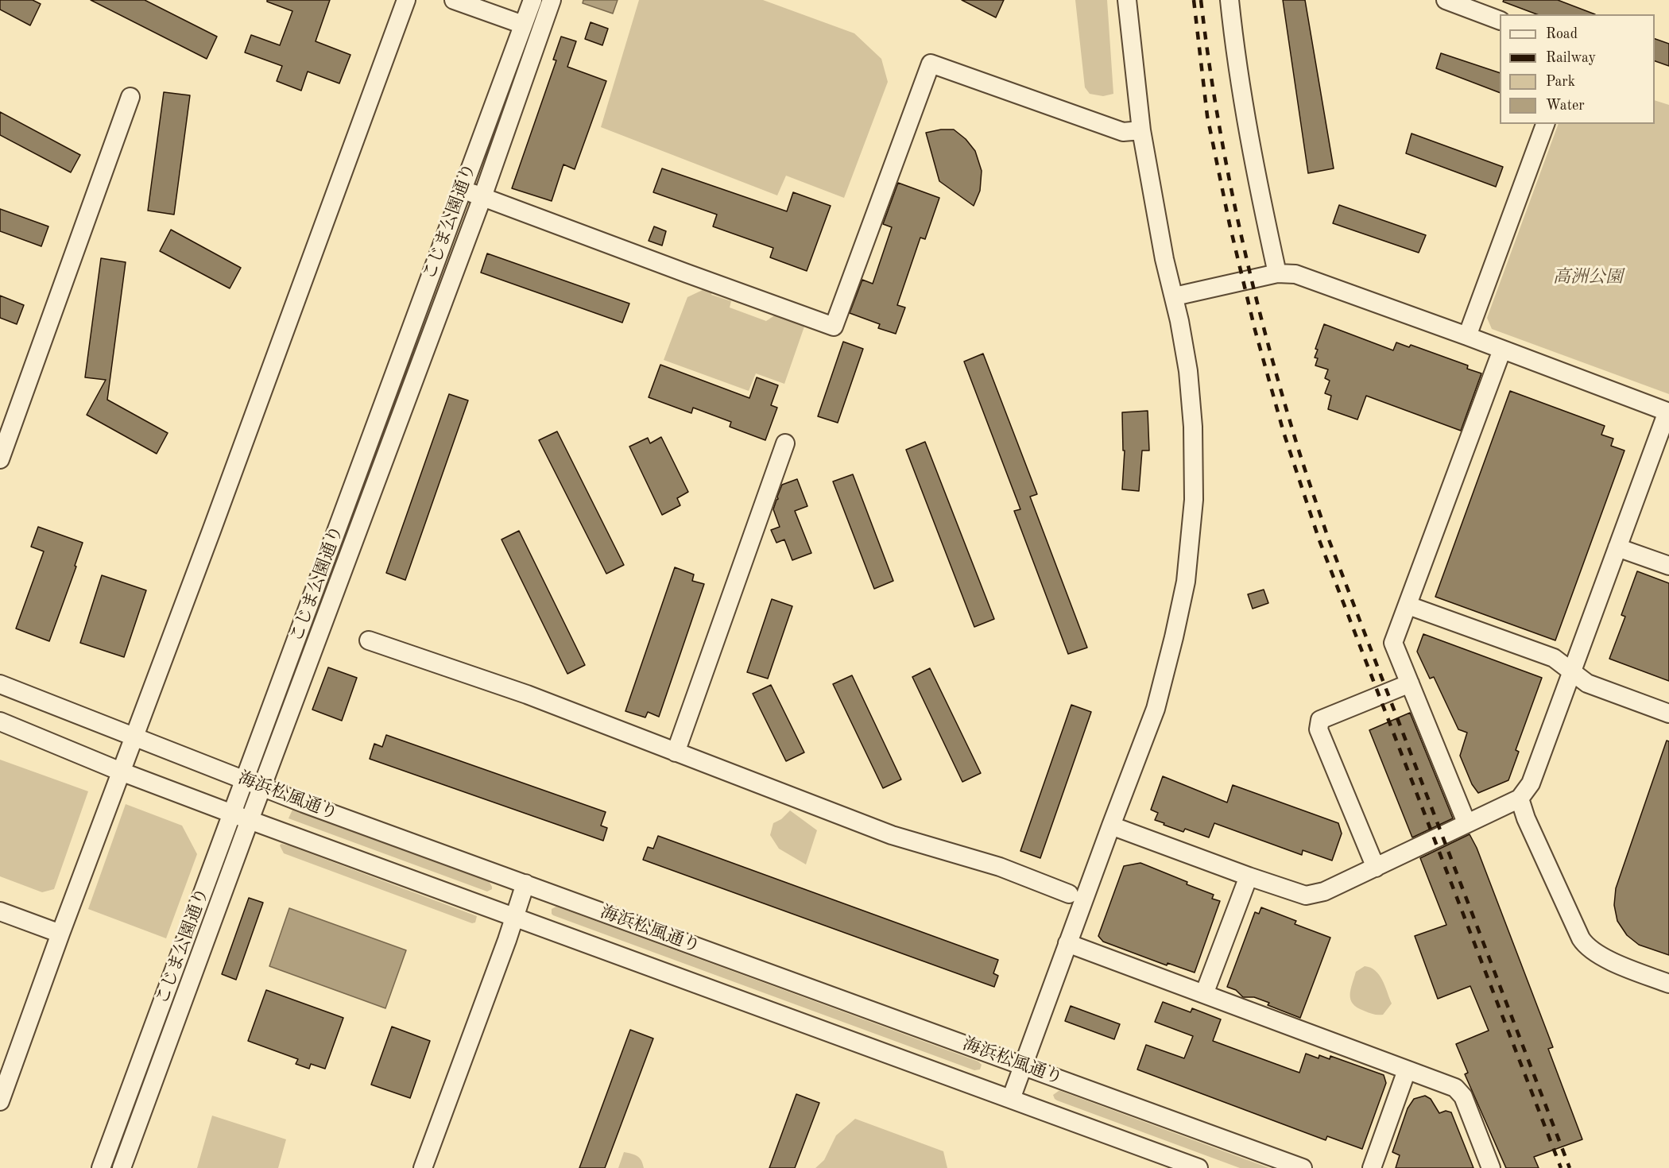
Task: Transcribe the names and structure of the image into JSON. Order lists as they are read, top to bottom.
{
  "streets": {
    "street": ["こじま公園通り", "海浜松風通り"]
  },
  "crossings": [
    ["こじま公園通り", "海浜松風通り"]
  ],
  "parks": ["高洲公園"],
  "legend": [
    "Road",
    "Railway",
    "Park",
    "Water"
  ]
}
